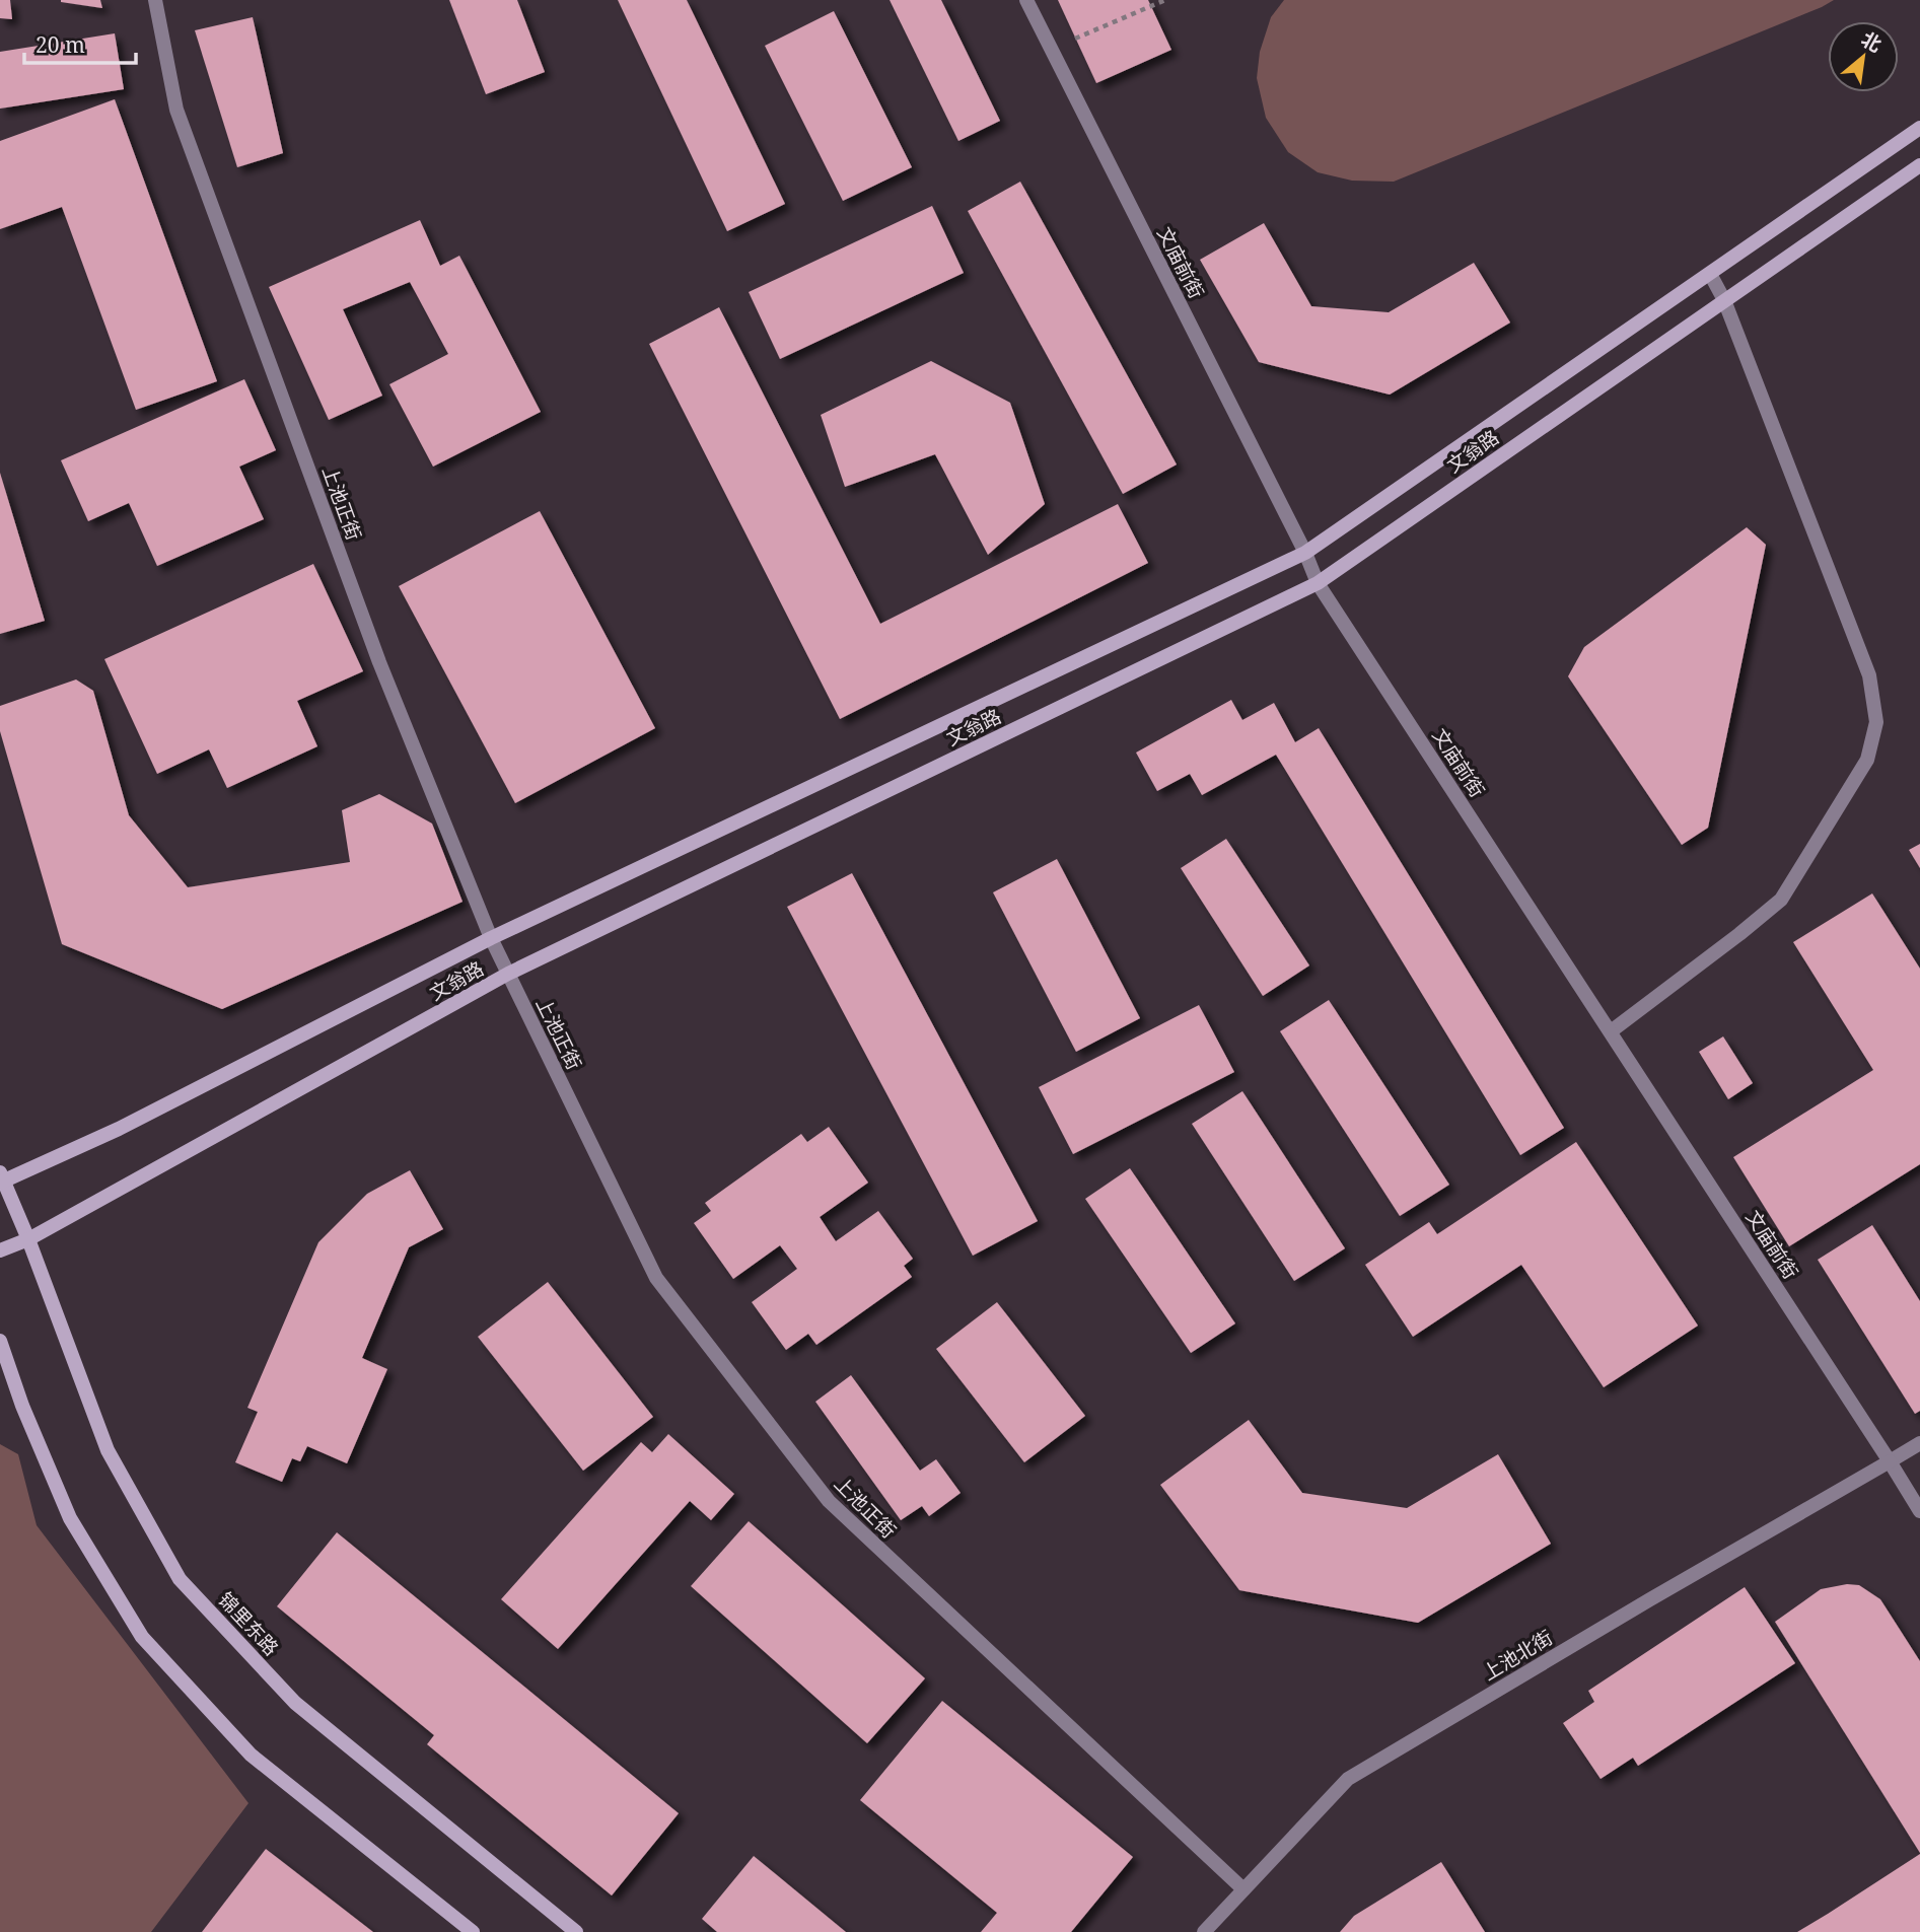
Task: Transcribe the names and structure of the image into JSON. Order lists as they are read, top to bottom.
{
  "streets": {
    "main road": ["文翁路", "锦里东路"],
    "street": ["文庙前街", "上池正街", "上池北街"]
  },
  "crossings": [
    ["文庙前街", "文翁路"],
    ["文庙前街", "上池北街"],
    ["文翁路", "上池正街"],
    ["文翁路", "锦里东路"],
    ["上池正街", "上池北街"]
  ],
  "scale_bar": "20 m",
  "north": "top right"
}
